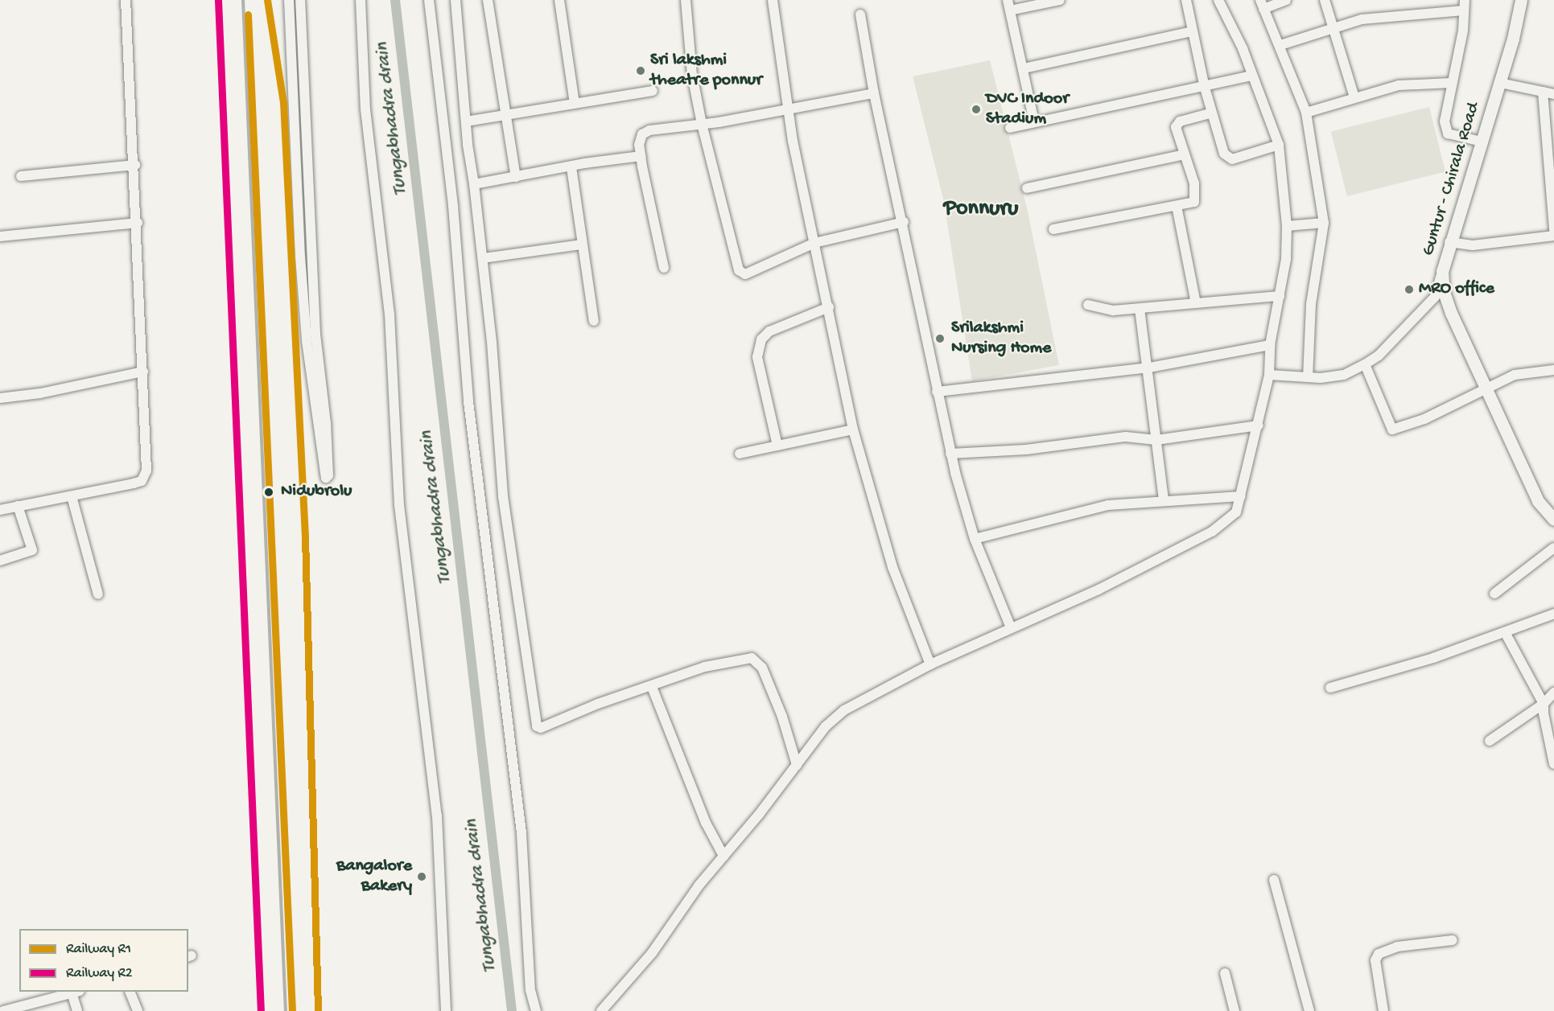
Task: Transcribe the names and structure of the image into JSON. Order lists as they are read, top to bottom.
{
  "streets": {
    "main road": ["Guntur - Chirala Road"]
  },
  "districts": ["Ponnuru"],
  "water": ["Tungabhadra drain"],
  "places": [
    "Sri lakshmi theatre ponnur",
    "DVC Indoor Stadium",
    "MRO office",
    "Srilakshmi Nursing Home",
    "Nidubrolu",
    "Bangalore Bakery"
  ],
  "lines": ["rail line R1", "rail line R2"],
  "legend": ["Railway R1", "Railway R2"]
}
